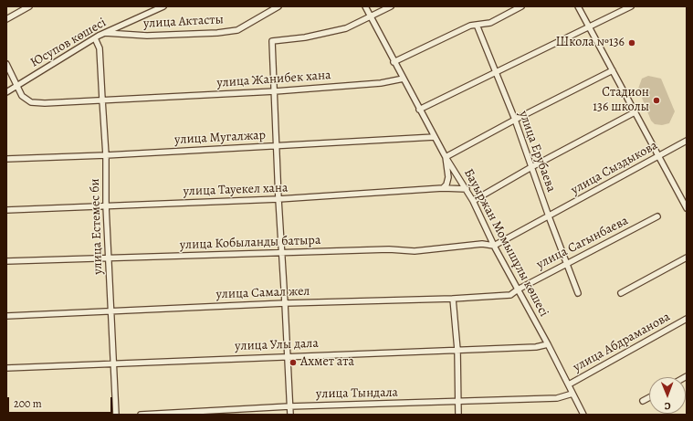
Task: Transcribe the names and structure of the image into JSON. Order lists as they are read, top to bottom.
{
  "streets": {
    "street": [
      "улица Актасты",
      "Юсупов көшесі",
      "улица Жанибек хана",
      "улица Мугалжар",
      "улица Ерубаева",
      "улица Сыздыкова",
      "улица Тауекел хана",
      "улица Естемес би",
      "улица Кобыланды батыра",
      "Бауыржан Момышұлы көшесі",
      "улица Сагынбаева",
      "улица Самал жел",
      "улица Абдраманова",
      "улица Улы дала",
      "улица Тындала"
    ]
  },
  "crossings": [
    ["улица Актасты", "Юсупов көшесі"],
    ["Юсупов көшесі", "улица Жанибек хана"],
    ["Юсупов көшесі", "улица Естемес би"],
    ["улица Жанибек хана", "улица Естемес би"],
    ["улица Жанибек хана", "Бауыржан Момышұлы көшесі"],
    ["улица Мугалжар", "улица Естемес би"],
    ["улица Мугалжар", "Бауыржан Момышұлы көшесі"],
    ["улица Ерубаева", "улица Сыздыкова"],
    ["улица Ерубаева", "улица Сагынбаева"],
    ["улица Сыздыкова", "улица Кобыланды батыра"],
    ["улица Сыздыкова", "Бауыржан Момышұлы көшесі"],
    ["улица Тауекел хана", "улица Естемес би"],
    ["улица Тауекел хана", "Бауыржан Момышұлы көшесі"],
    ["улица Естемес би", "улица Кобыланды батыра"],
    ["улица Естемес би", "улица Самал жел"],
    ["улица Естемес би", "улица Улы дала"],
    ["улица Кобыланды батыра", "Бауыржан Момышұлы көшесі"],
    ["Бауыржан Момышұлы көшесі", "улица Сагынбаева"],
    ["Бауыржан Момышұлы көшесі", "улица Самал жел"],
    ["Бауыржан Момышұлы көшесі", "улица Абдраманова"],
    ["Бауыржан Момышұлы көшесі", "улица Улы дала"],
    ["Бауыржан Момышұлы көшесі", "улица Тындала"],
    ["улица Сагынбаева", "улица Самал жел"]
  ],
  "places": ["Школа №136", "Стадион 136 школы", "Ахмет ата"],
  "scale_bar": "200 m",
  "north": "bottom"
}
